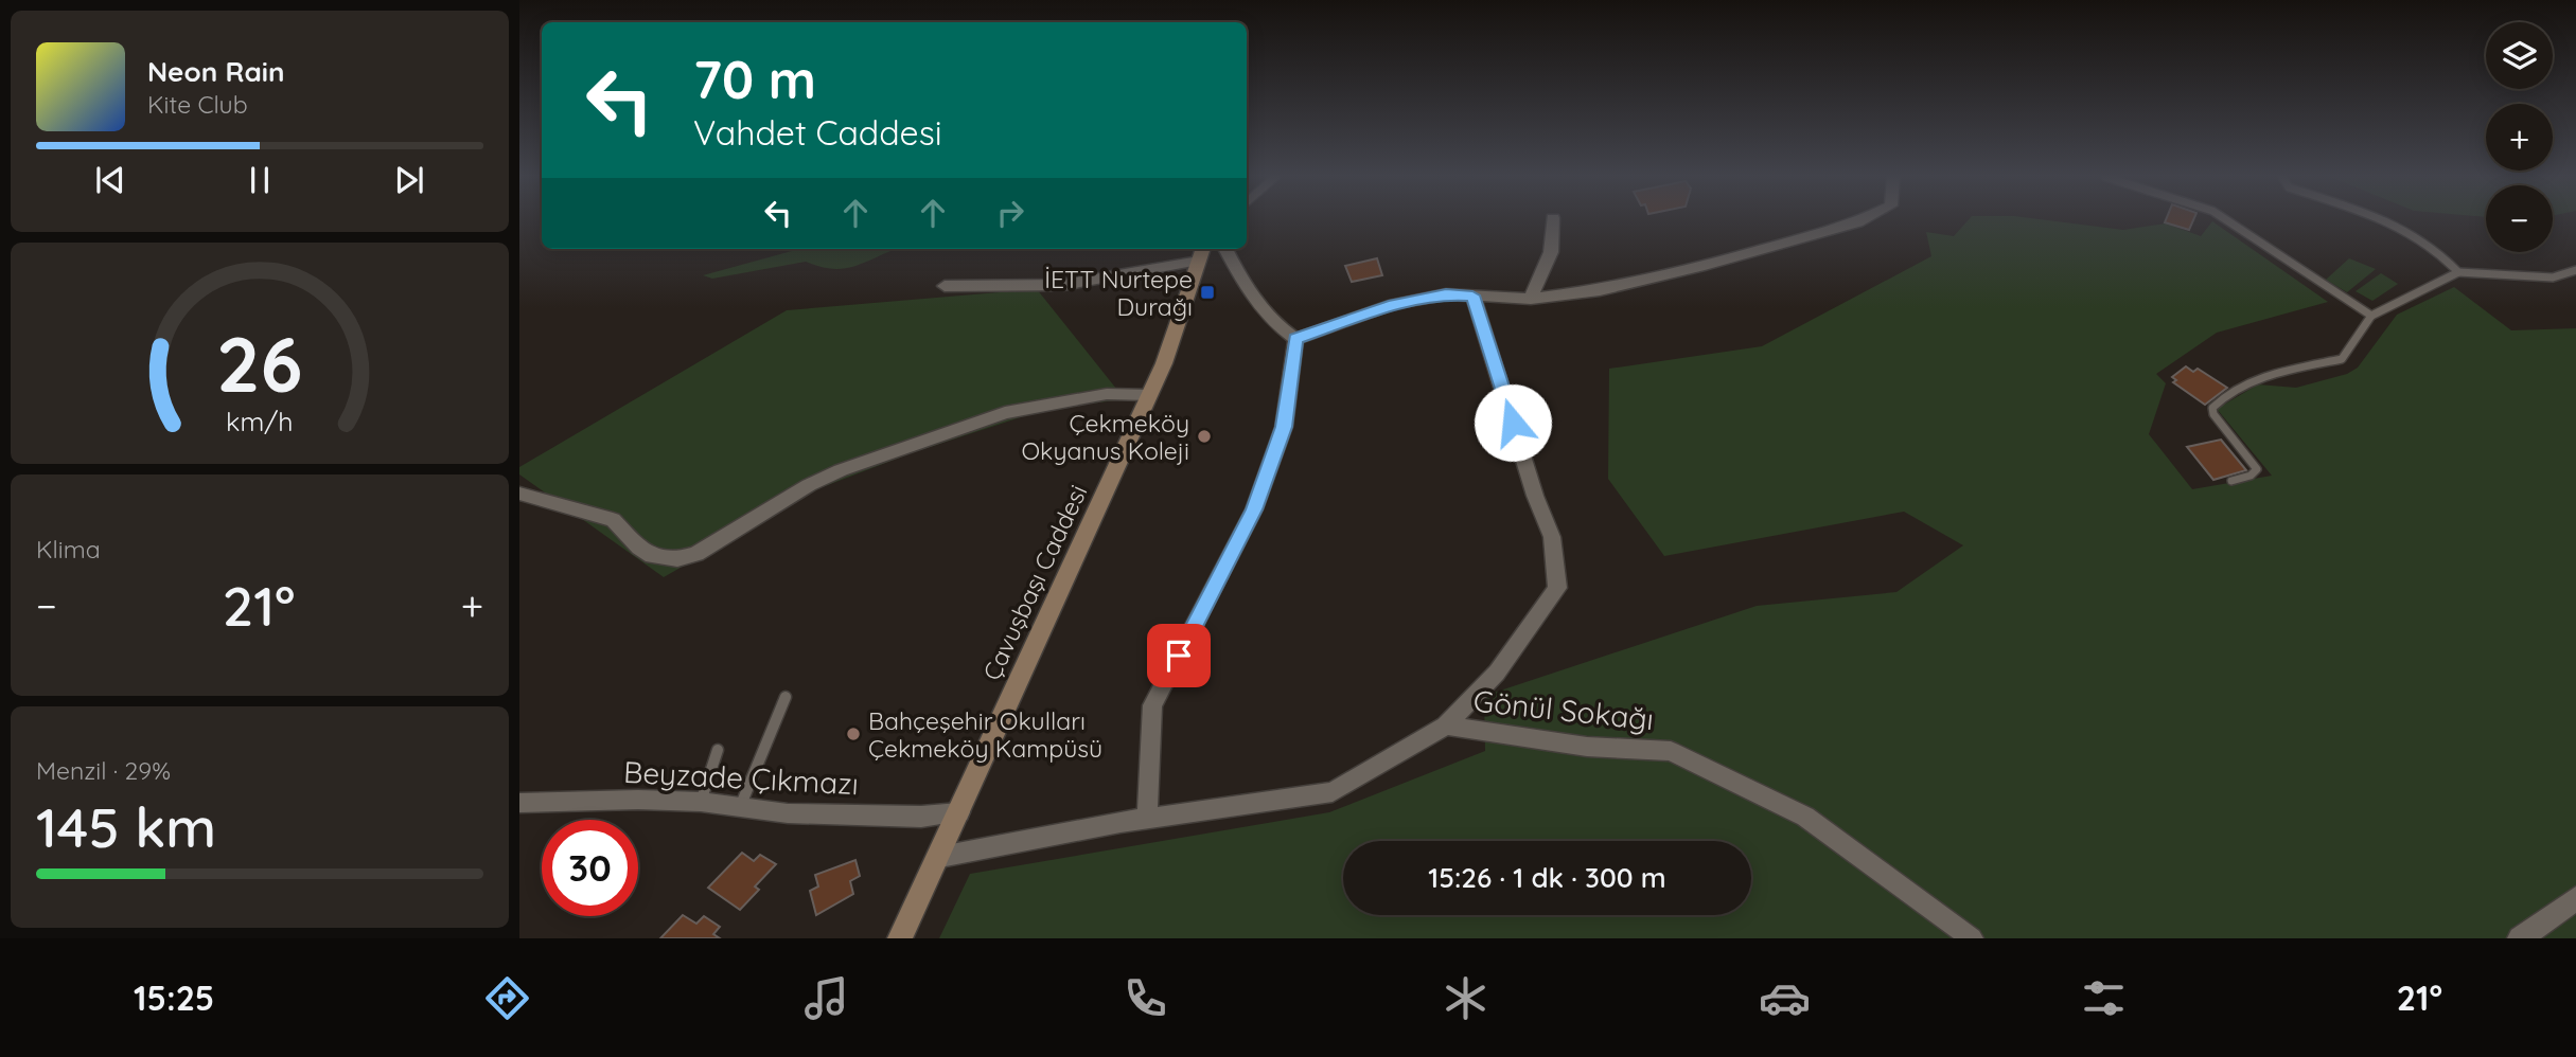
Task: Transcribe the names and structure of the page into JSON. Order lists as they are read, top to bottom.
{
  "streets": {
    "main road": ["Çavuşbaşı Caddesi"],
    "street": ["Gönül Sokağı", "Beyzade Çıkmazı"]
  },
  "crossings": [
    ["Çavuşbaşı Caddesi", "Gönül Sokağı"],
    ["Çavuşbaşı Caddesi", "Beyzade Çıkmazı"]
  ],
  "places": {
    "transit": ["İETT Nurtepe Durağı"],
    "other": ["Çekmeköy Okyanus Koleji", "Bahçeşehir Okulları Çekmeköy Kampüsü"]
  },
  "page": {
    "map_buttons": ["+", "−"],
    "turn": ["70 m", "Vahdet Caddesi"],
    "song": ["Neon Rain", "Kite Club"],
    "tile": [
      "Klima",
      ["Menzil · 29%", "145 km"]
    ],
    "heat": ["−", "21°", "+"],
    "limit": "30",
    "trip": "15:26 · 1 dk · 300 m",
    "tabs": ["15:25", "21°"],
    "gauge": ["26", "km/h"]
  }
}
